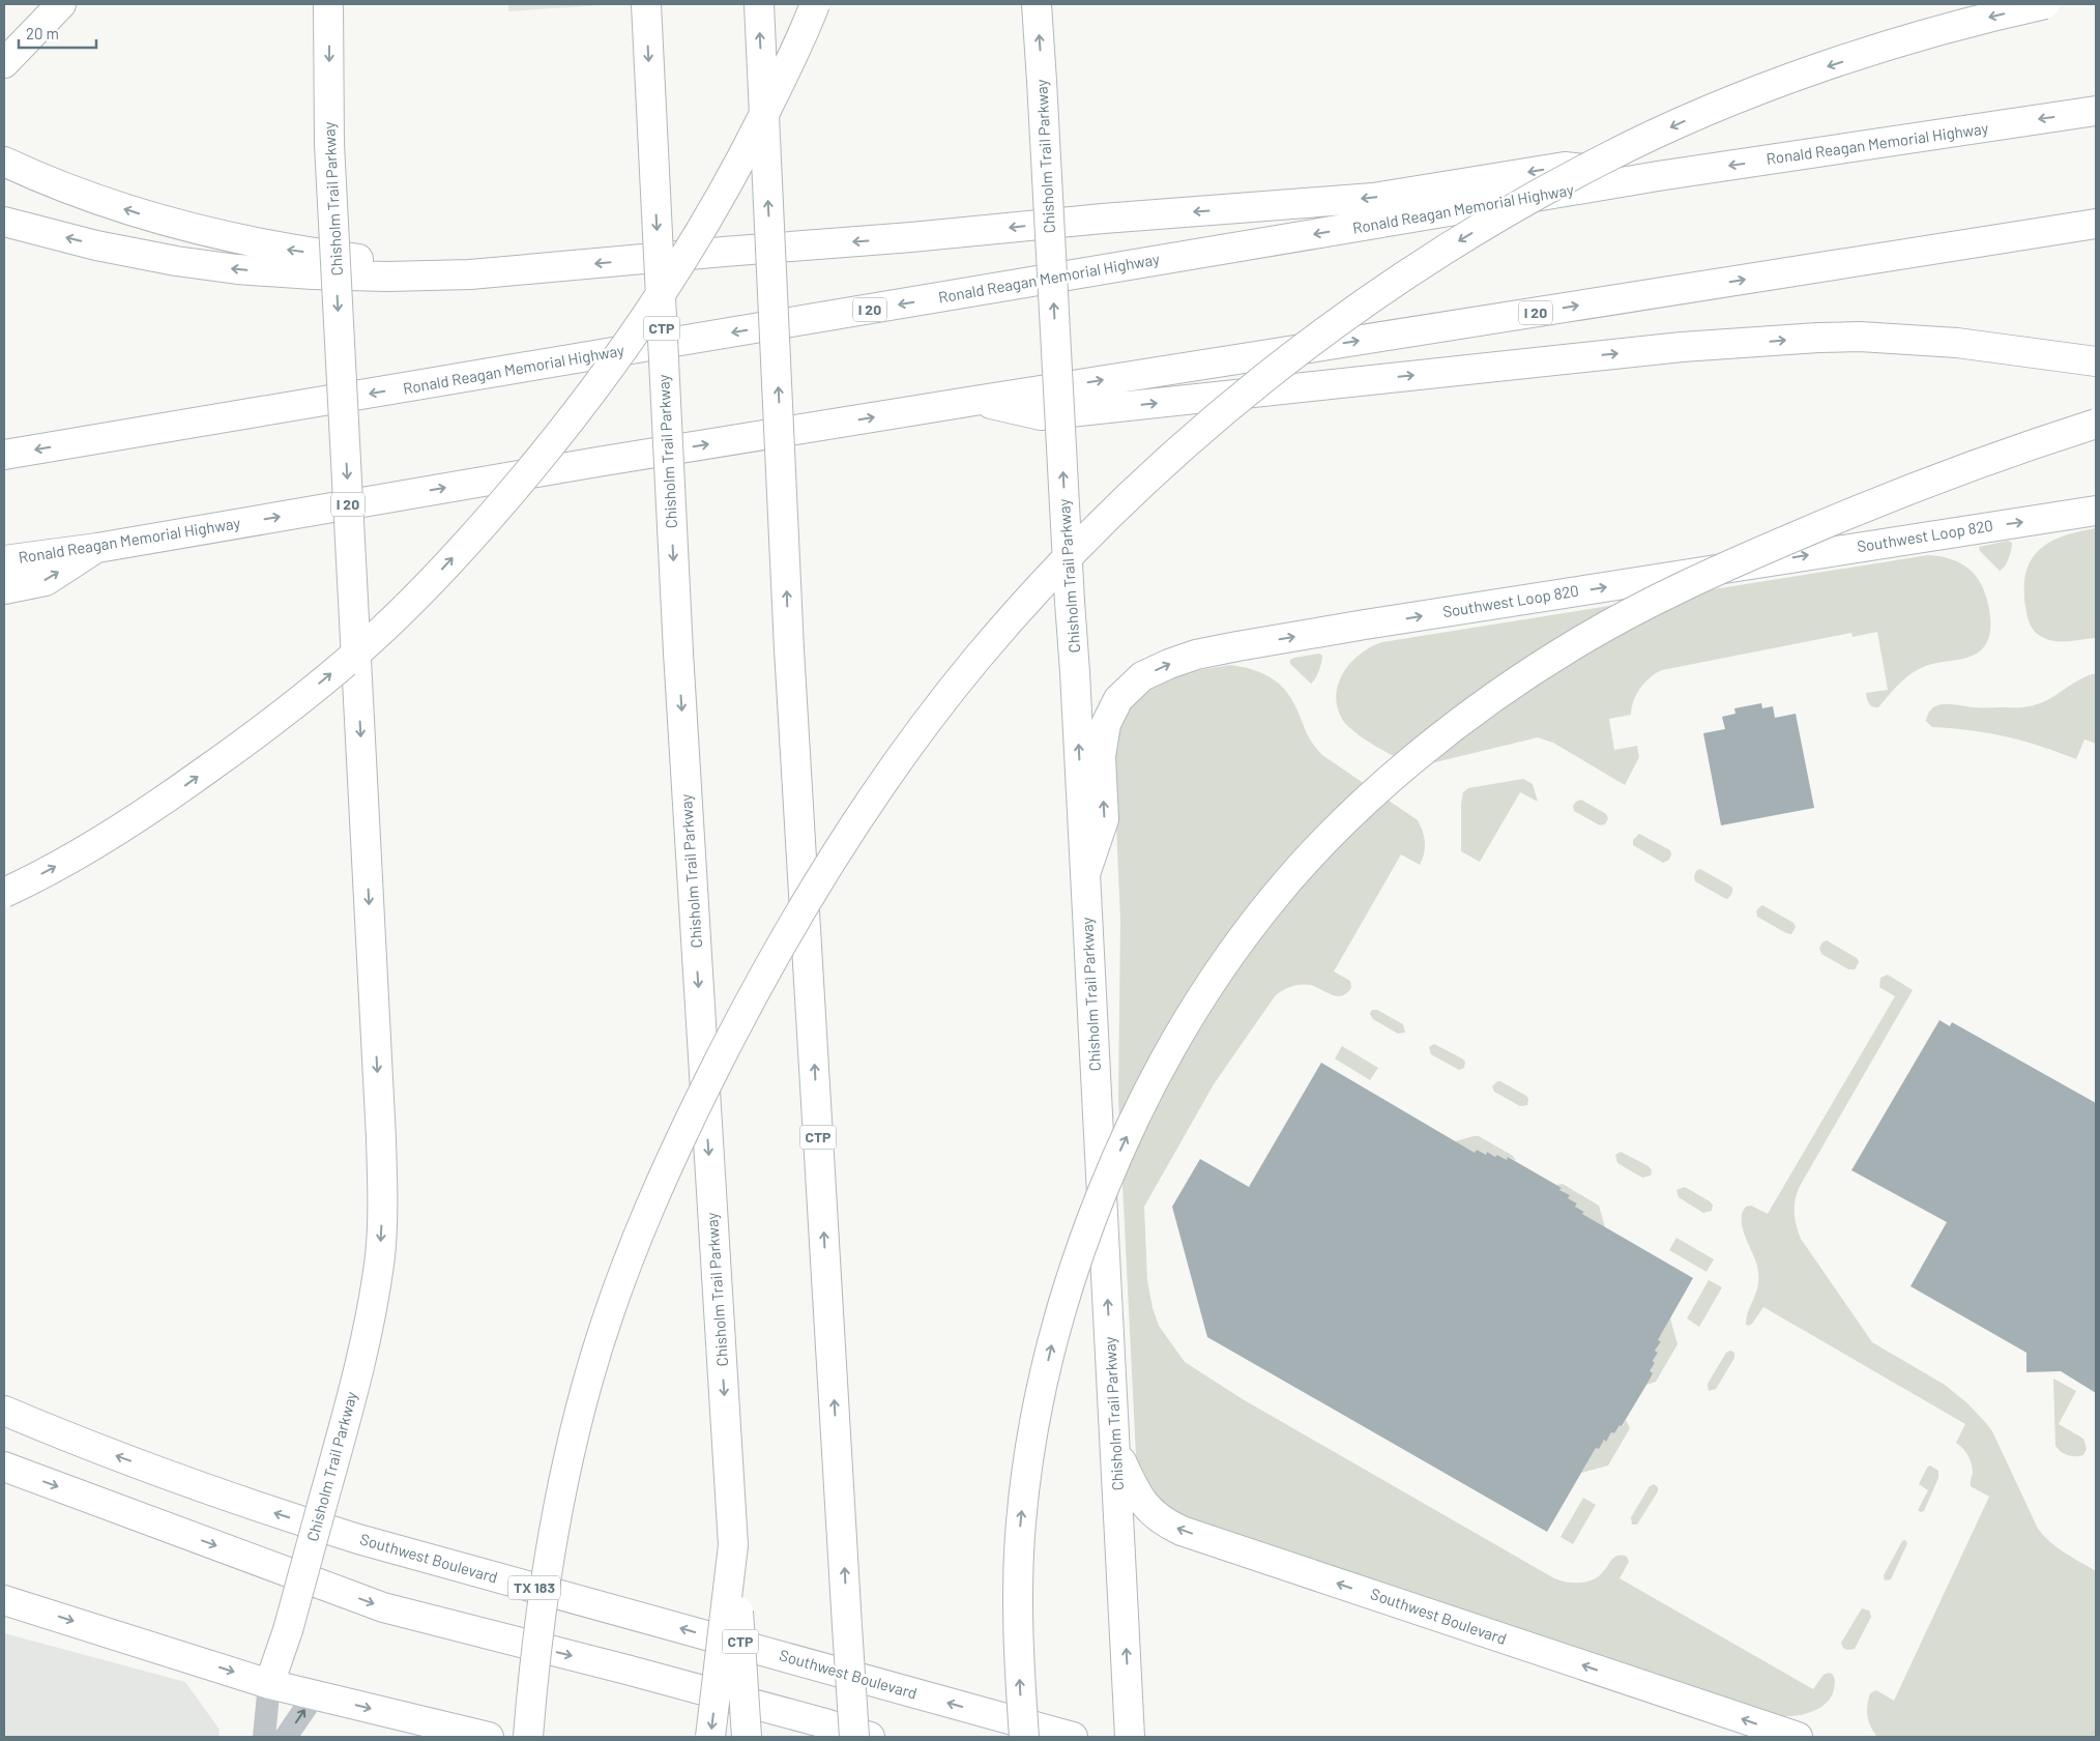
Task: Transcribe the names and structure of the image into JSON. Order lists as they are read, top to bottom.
{
  "streets": {
    "main road": [
      "Ronald Reagan Memorial Highway",
      "Chisholm Trail Parkway",
      "I 20",
      "CTP",
      "Southwest Loop 820",
      "Southwest Boulevard",
      "TX 183"
    ]
  },
  "crossings": [
    ["Chisholm Trail Parkway", "Southwest Loop 820"],
    ["Chisholm Trail Parkway", "Southwest Boulevard"]
  ],
  "scale_bar": "20 m"
}
